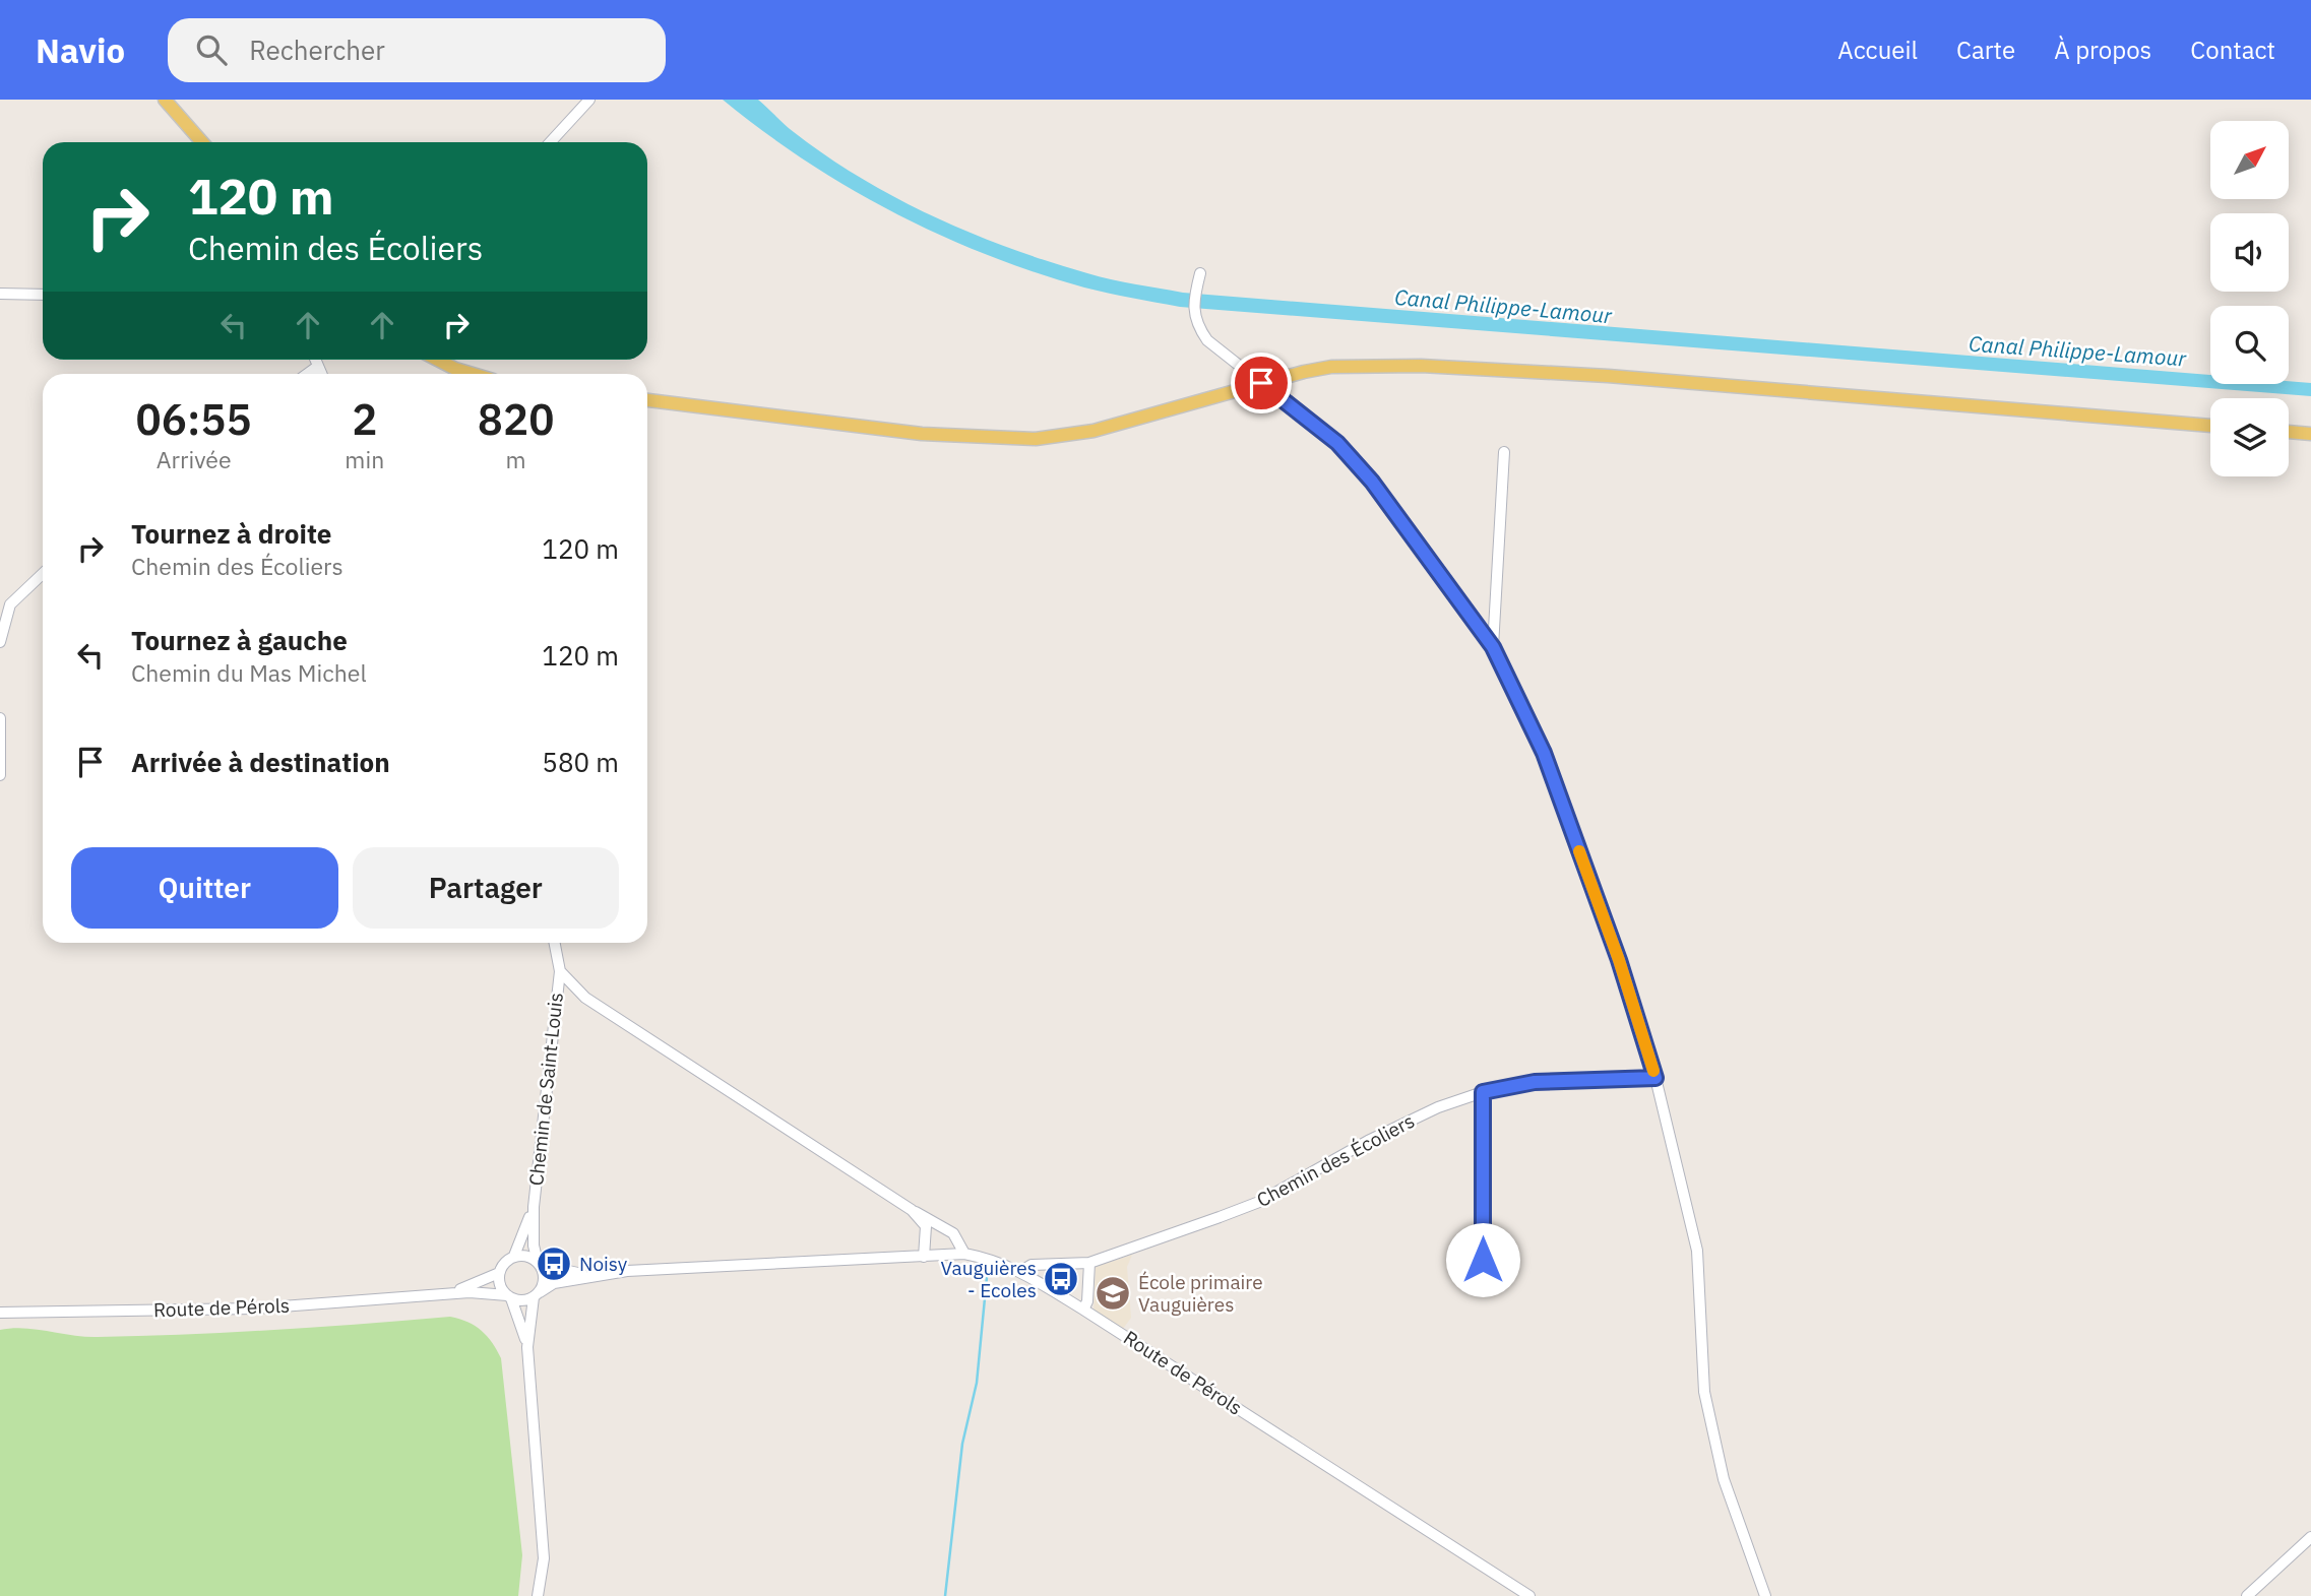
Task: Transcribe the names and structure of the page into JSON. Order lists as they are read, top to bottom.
{
  "streets": {
    "street": ["Chemin de Saint-Louis", "Chemin des Écoliers", "Route de Pérols"]
  },
  "crossings": [
    ["Chemin de Saint-Louis", "Route de Pérols"],
    ["Chemin des Écoliers", "Route de Pérols"]
  ],
  "water": ["Canal Philippe-Lamour"],
  "places": {
    "bus stop": ["Noisy", "Vauguières - Ecoles"],
    "school or university": ["École primaire Vauguières"]
  },
  "north": "top right",
  "page": {
    "header": "Navio",
    "search": "Rechercher",
    "nav": [
      "Accueil",
      "Carte",
      "À propos",
      "Contact"
    ],
    "turn": ["120 m", "Chemin des Écoliers"],
    "eta": [
      "06:55",
      "Arrivée",
      "2",
      "min",
      "820",
      "m"
    ],
    "list": [
      {
        "name": "Tournez à droite",
        "note": "Chemin des Écoliers",
        "value": "120 m"
      },
      {
        "name": "Tournez à gauche",
        "note": "Chemin du Mas Michel",
        "value": "120 m"
      },
      {
        "name": "Arrivée à destination",
        "value": "580 m"
      }
    ],
    "buttons": ["Quitter", "Partager"]
  }
}
